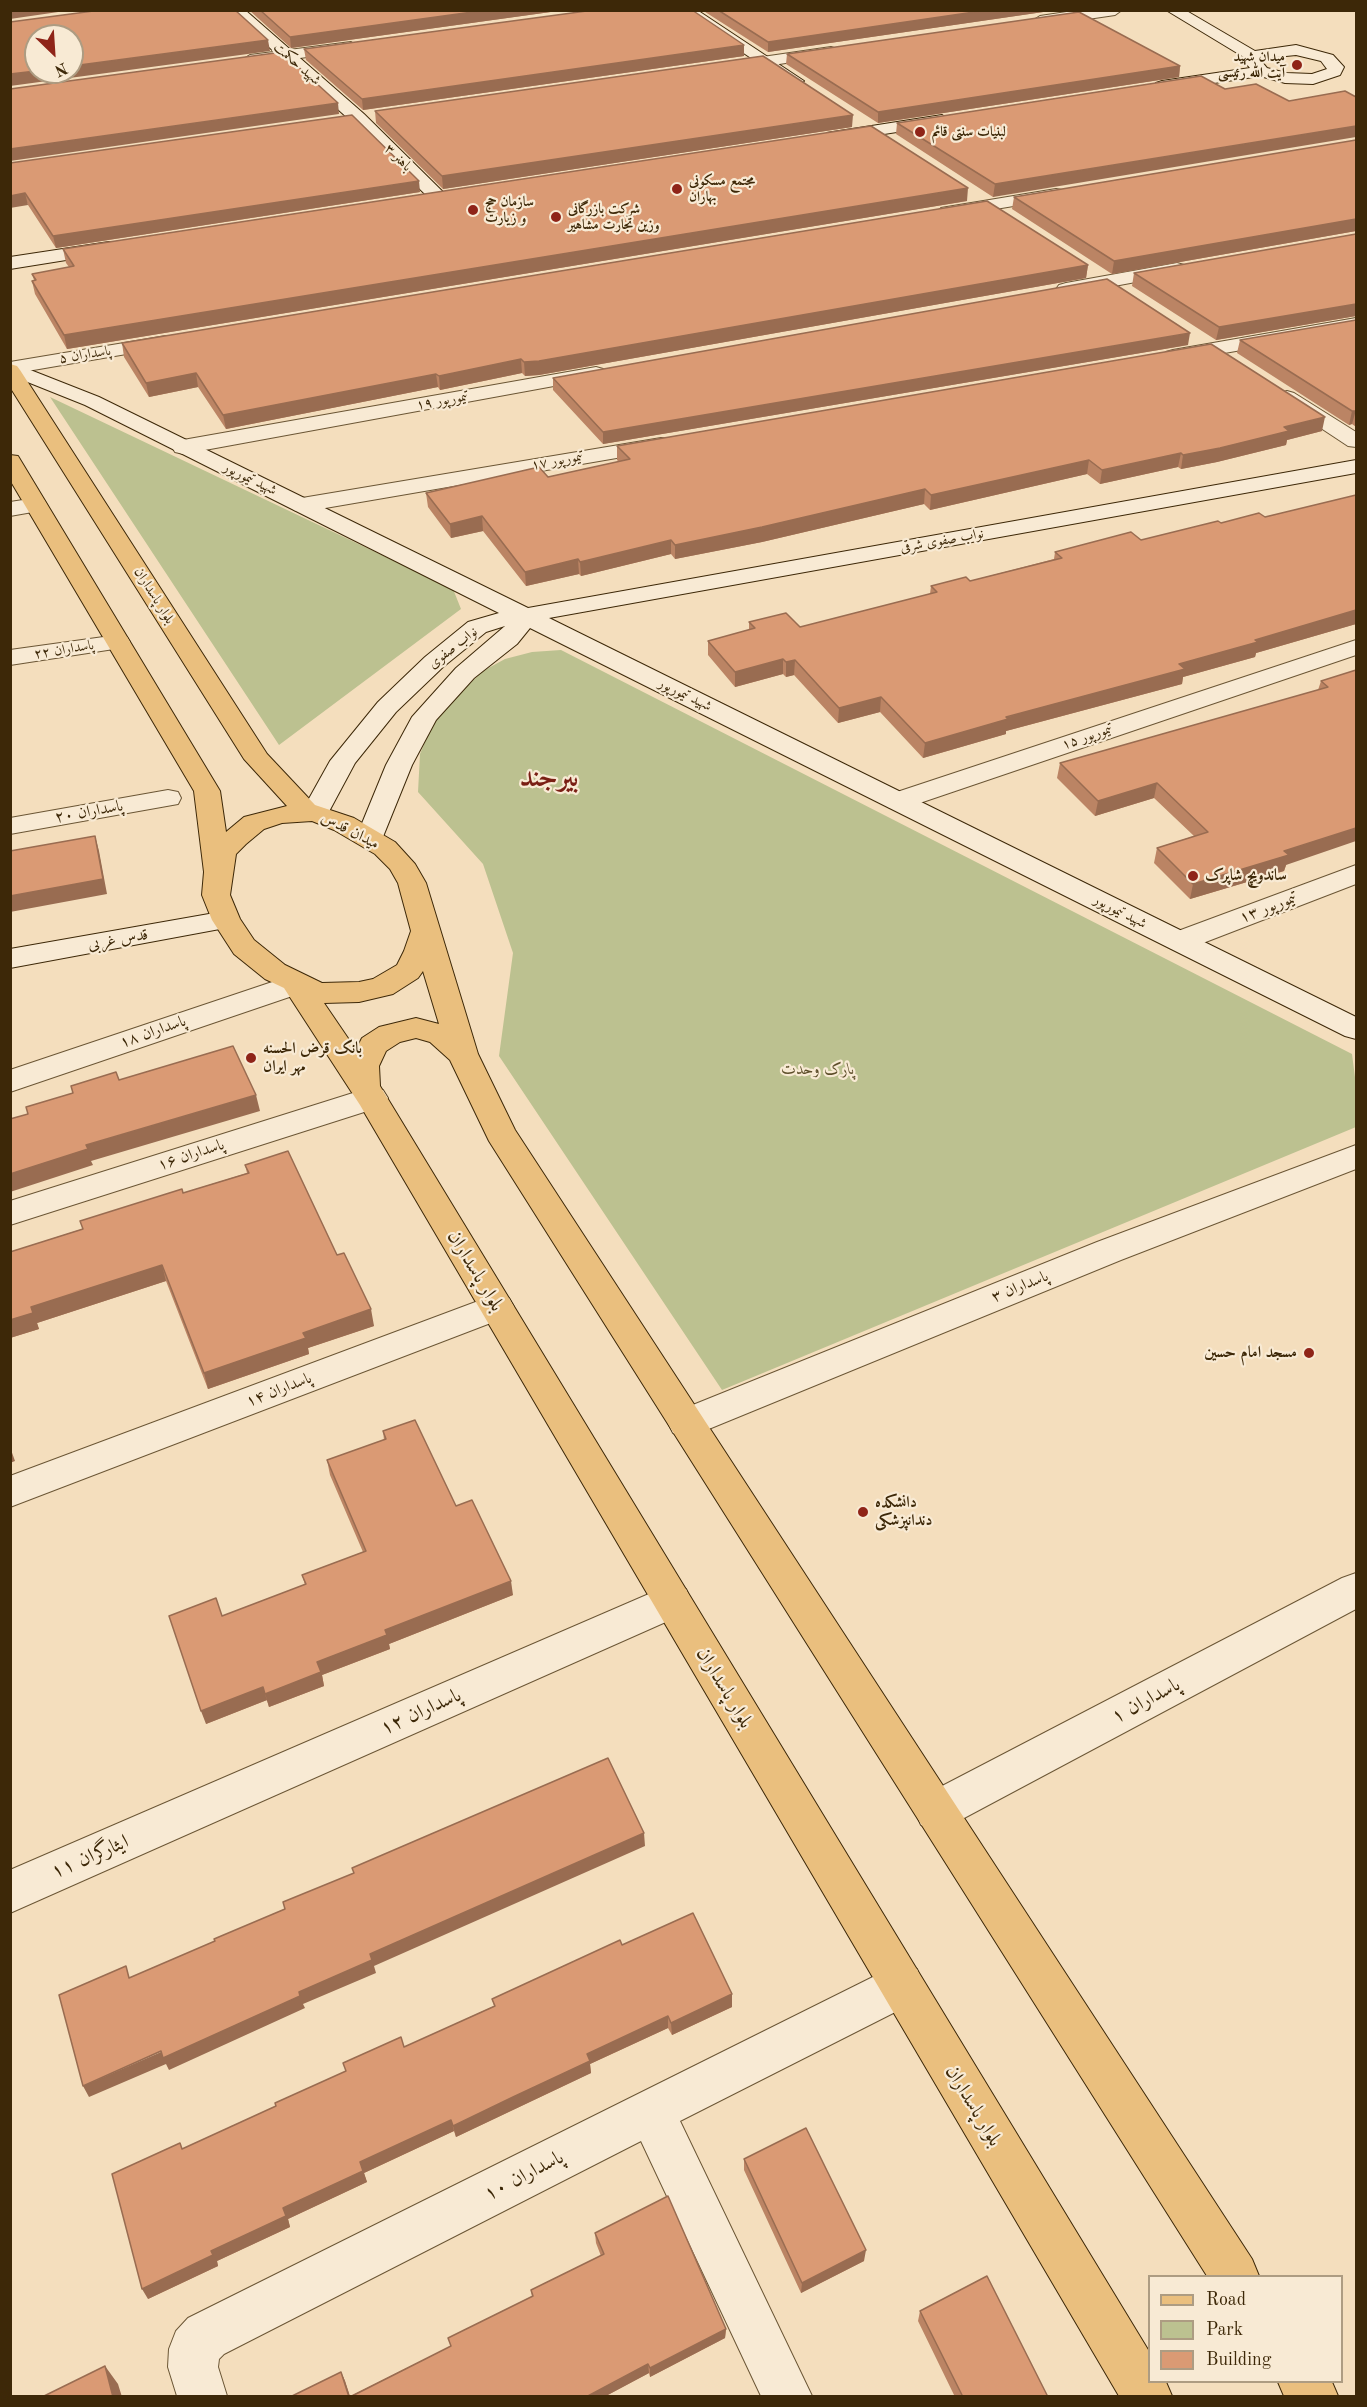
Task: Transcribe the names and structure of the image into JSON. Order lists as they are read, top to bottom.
{
  "streets": {
    "main road": ["بلوار پاسداران", "میدان قدس"],
    "street": [
      "شهید حکمت",
      "باهنر ۳",
      "پاسداران ۵",
      "تیمورپور ۱۹",
      "تیمورپور ۱۷",
      "شهید تیمورپور",
      "نواب صفوی شرقی",
      "نواب صفوی",
      "پاسداران ۲۲",
      "تیمورپور ۱۵",
      "پاسداران ۲۰",
      "تیمورپور ۱۳",
      "قدس غربی",
      "پاسداران ۱۸",
      "پاسداران ۱۶",
      "پاسداران ۳",
      "پاسداران ۱۴",
      "پاسداران ۱",
      "پاسداران ۱۲",
      "ایثارگران ۱۱",
      "پاسداران ۱۰"
    ]
  },
  "crossings": [
    ["شهید حکمت", "باهنر ۳"],
    ["پاسداران ۵", "شهید تیمورپور"],
    ["پاسداران ۵", "بلوار پاسداران"],
    ["تیمورپور ۱۹", "شهید تیمورپور"],
    ["تیمورپور ۱۷", "شهید تیمورپور"],
    ["شهید تیمورپور", "نواب صفوی شرقی"],
    ["شهید تیمورپور", "بلوار پاسداران"],
    ["شهید تیمورپور", "نواب صفوی"],
    ["شهید تیمورپور", "تیمورپور ۱۵"],
    ["شهید تیمورپور", "تیمورپور ۱۳"],
    ["نواب صفوی شرقی", "نواب صفوی"],
    ["بلوار پاسداران", "نواب صفوی"],
    ["بلوار پاسداران", "میدان قدس"],
    ["بلوار پاسداران", "قدس غربی"],
    ["بلوار پاسداران", "پاسداران ۱۸"],
    ["بلوار پاسداران", "پاسداران ۱۶"],
    ["بلوار پاسداران", "پاسداران ۱۴"],
    ["بلوار پاسداران", "پاسداران ۱۲"],
    ["بلوار پاسداران", "پاسداران ۱۰"],
    ["نواب صفوی", "میدان قدس"],
    ["نواب صفوی", "قدس غربی"],
    ["نواب صفوی", "پاسداران ۱۸"],
    ["میدان قدس", "قدس غربی"],
    ["میدان قدس", "پاسداران ۱۸"],
    ["قدس غربی", "پاسداران ۱۸"],
    ["پاسداران ۱۲", "ایثارگران ۱۱"]
  ],
  "districts": ["بیرجند"],
  "parks": ["پارک وحدت"],
  "places": [
    "میدان شهید آیت الله رئیسی",
    "لبنیات سنتی قائم",
    "مجتمع مسکونی بهاران",
    "سازمان حج و زیارت",
    "شرکت بازرگانی وزین تجارت مشاهیر",
    "ساندویچ شاپرک",
    "بانک قرض الحسنه مهر ایران",
    "مسجد امام حسین",
    "دانشکده دندانپزشکی"
  ],
  "legend": ["Road", "Park", "Building"],
  "north": "bottom right"
}
